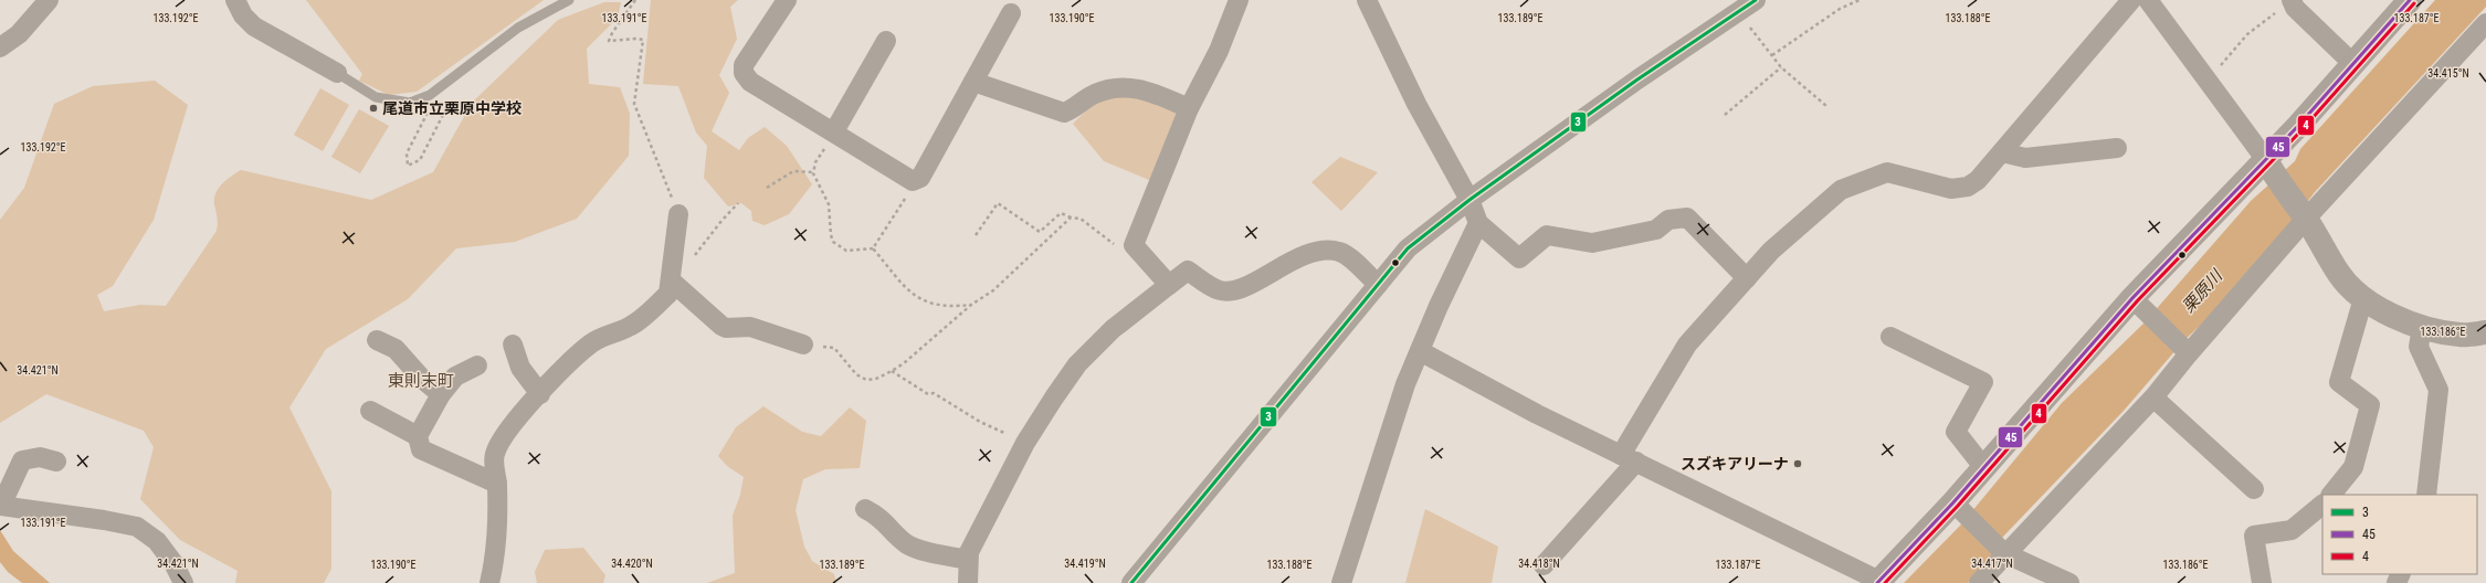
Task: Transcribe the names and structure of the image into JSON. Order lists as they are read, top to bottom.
{
  "districts": ["東則末町"],
  "water": ["栗原川"],
  "places": ["尾道市立栗原中学校", "スズキアリーナ"],
  "lines": ["transit line 3", "transit line 45", "transit line 4"],
  "legend": ["3", "45", "4"],
  "coordinates": [
    "133.192°E",
    "133.191°E",
    "133.190°E",
    "133.189°E",
    "133.188°E",
    "133.187°E",
    "34.415°N",
    "133.186°E",
    "34.421°N",
    "34.420°N",
    "34.419°N",
    "34.418°N",
    "34.417°N"
  ]
}
